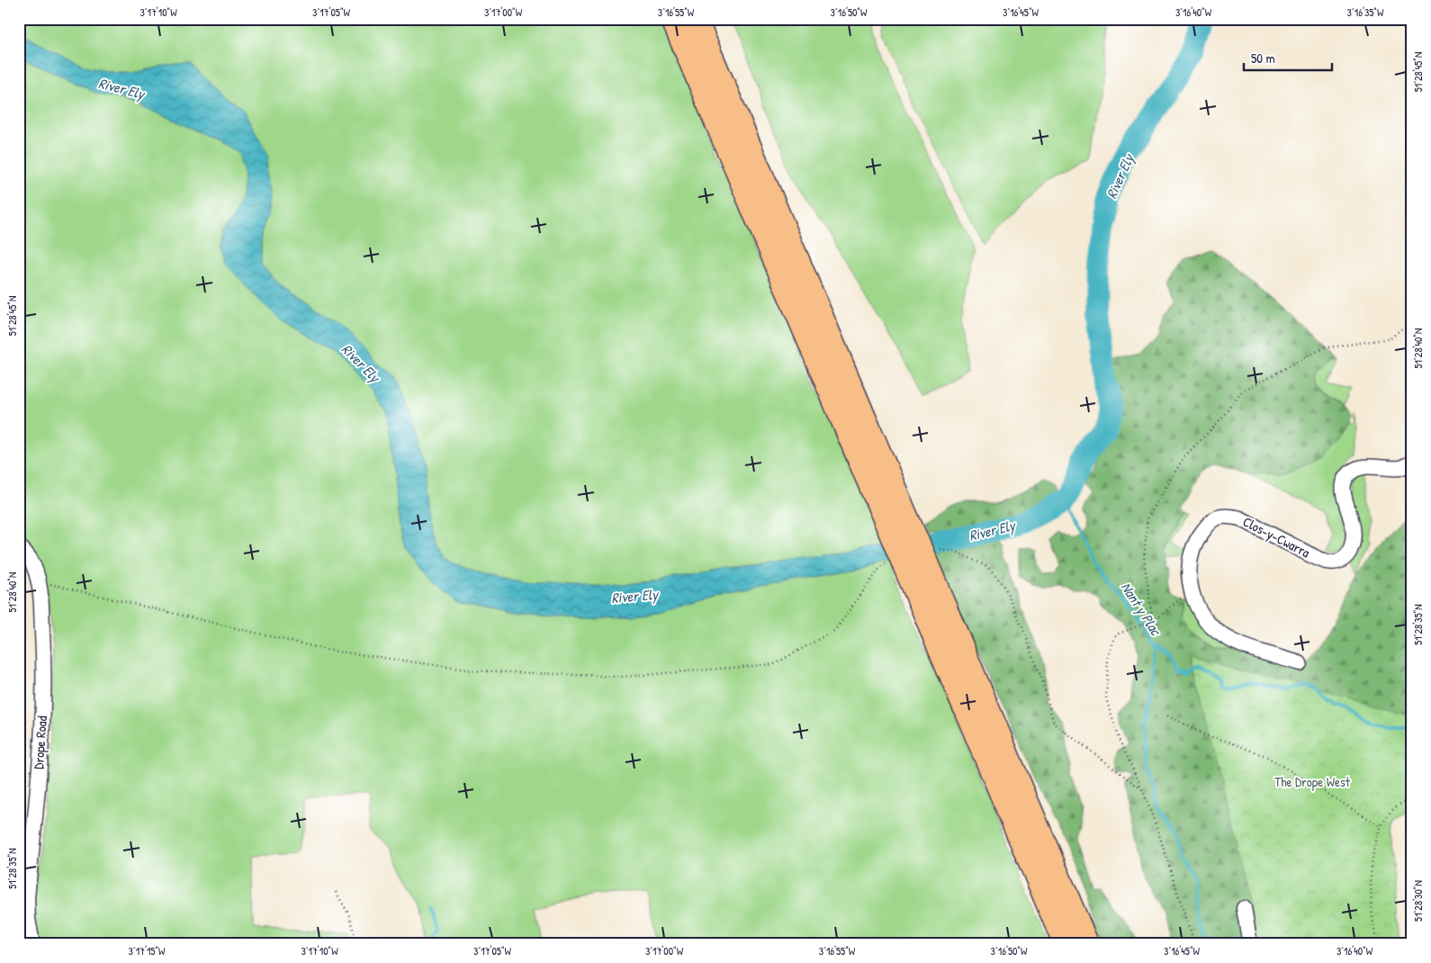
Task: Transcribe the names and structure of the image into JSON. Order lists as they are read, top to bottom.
{
  "streets": {
    "street": ["Clos-y-Cwarra", "Drope Road"]
  },
  "water": ["River Ely", "Nant y Plac"],
  "parks": ["The Drope West"],
  "scale_bar": "50 m",
  "coordinates": [
    "3°17'10\"W",
    "3°17'05\"W",
    "3°17'00\"W",
    "3°16'55\"W",
    "3°16'50\"W",
    "3°16'45\"W",
    "3°16'40\"W",
    "3°16'35\"W",
    "51°28'45\"N",
    "51°28'40\"N",
    "51°28'35\"N",
    "51°28'30\"N",
    "3°17'15\"W"
  ]
}
